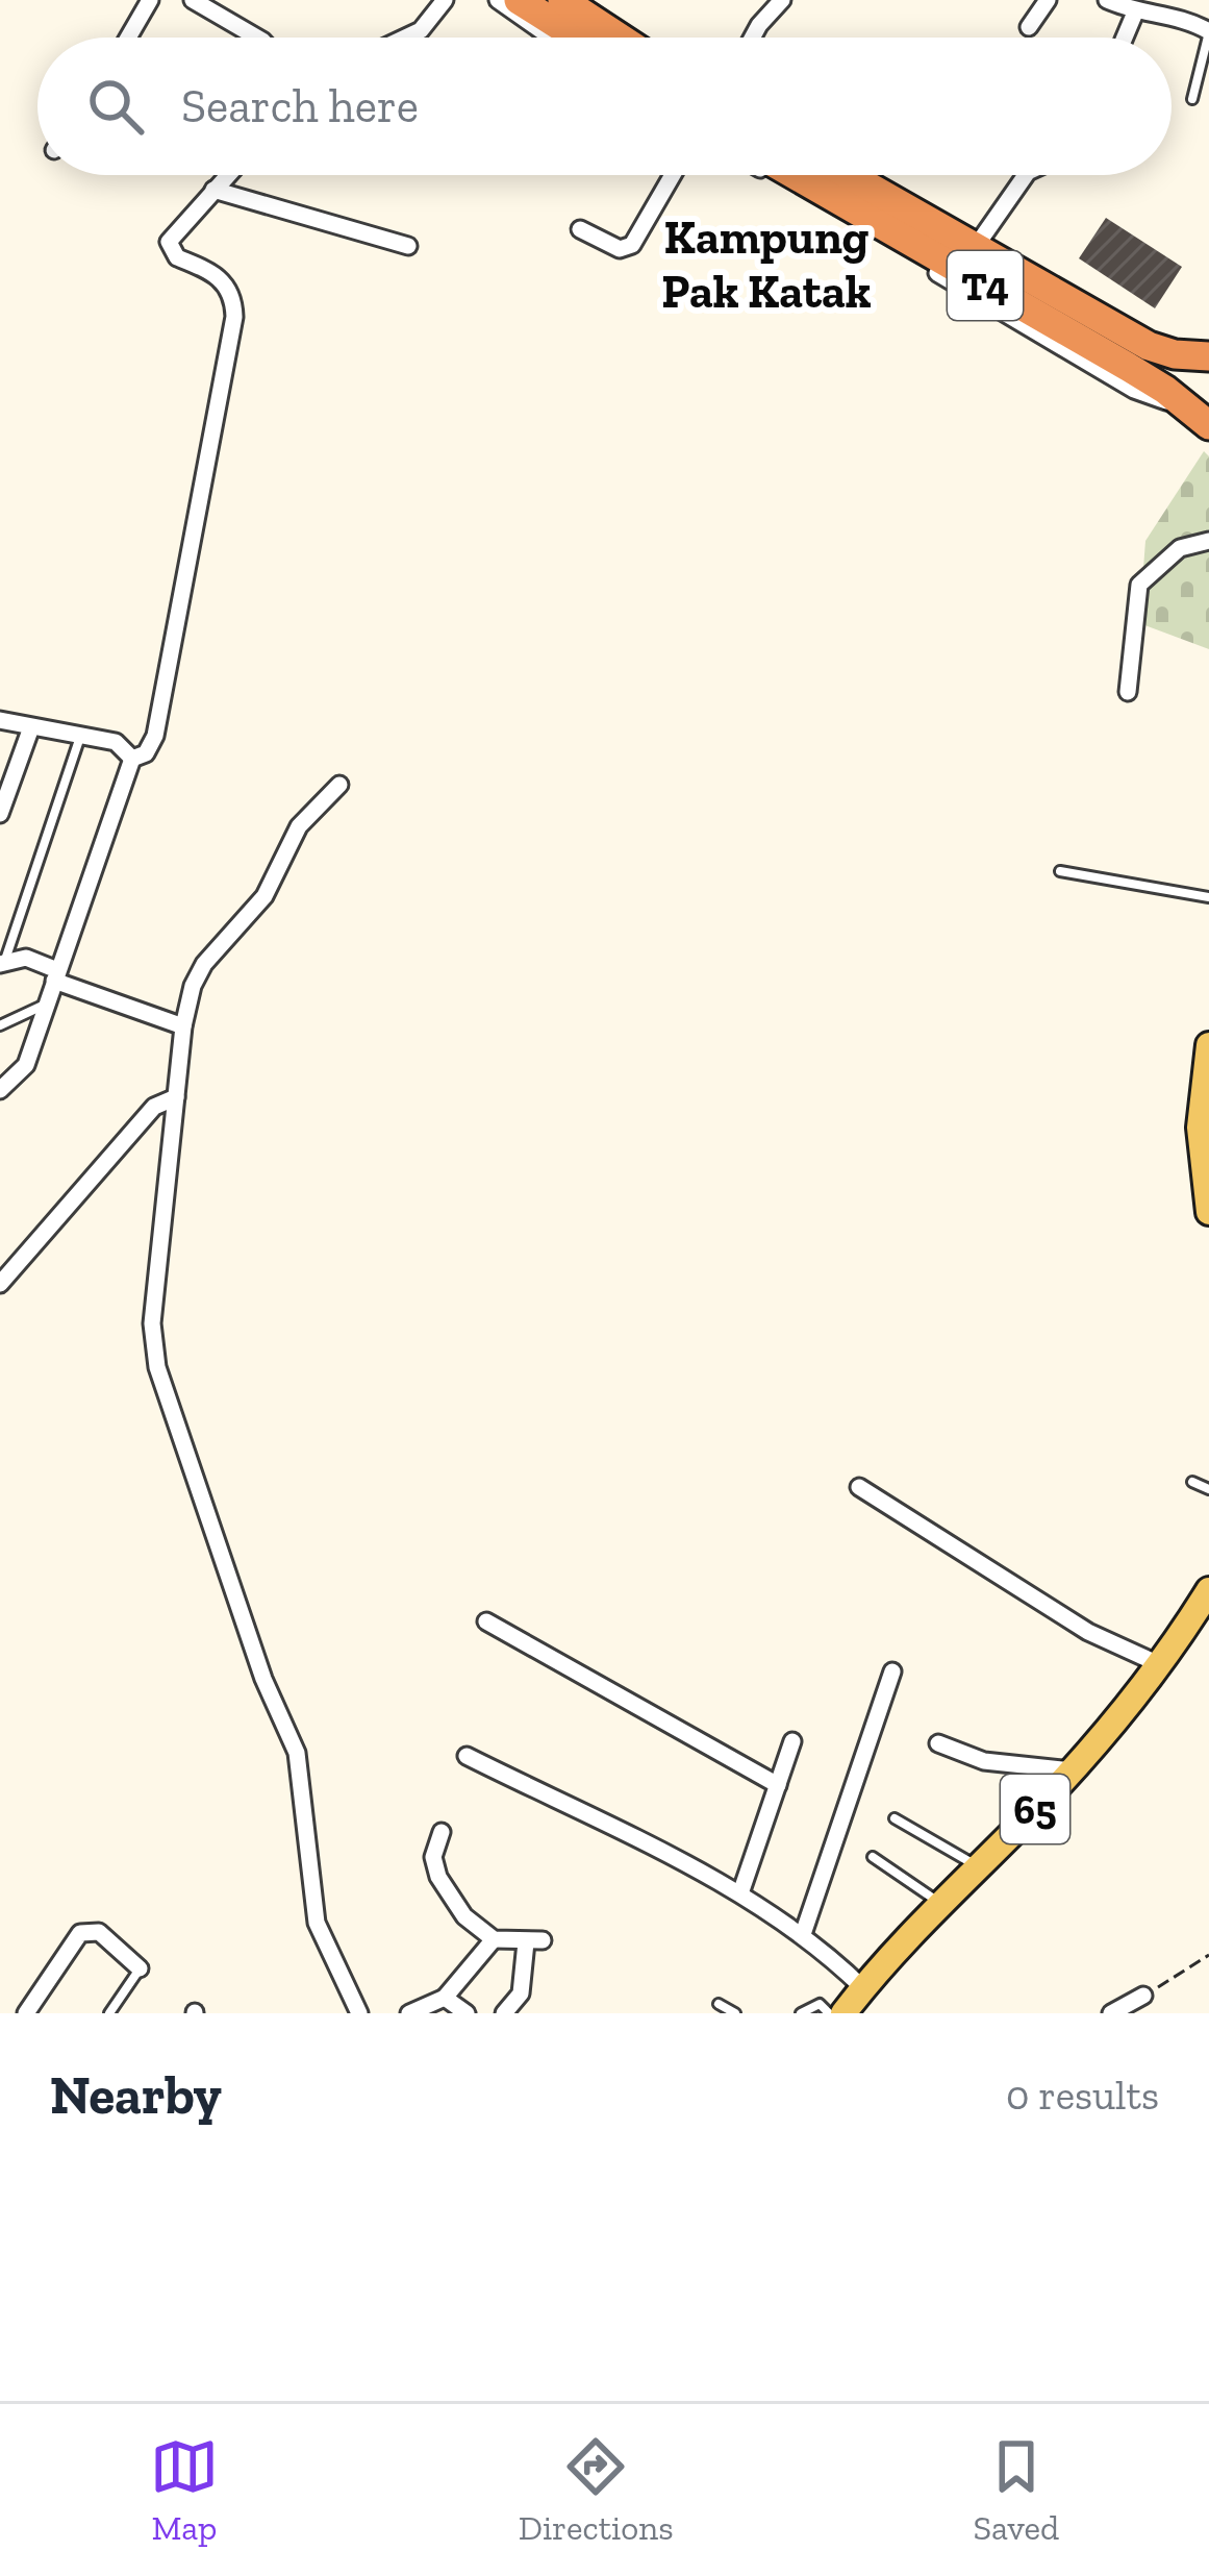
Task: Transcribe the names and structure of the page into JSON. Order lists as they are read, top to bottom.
{
  "streets": {
    "highway": ["T4"],
    "main road": ["65"]
  },
  "districts": ["Kampung Pak Katak"],
  "page": {
    "search": "Search here",
    "heading": ["Nearby", "0 results"],
    "nav": ["Map", "Directions", "Saved"]
  }
}
